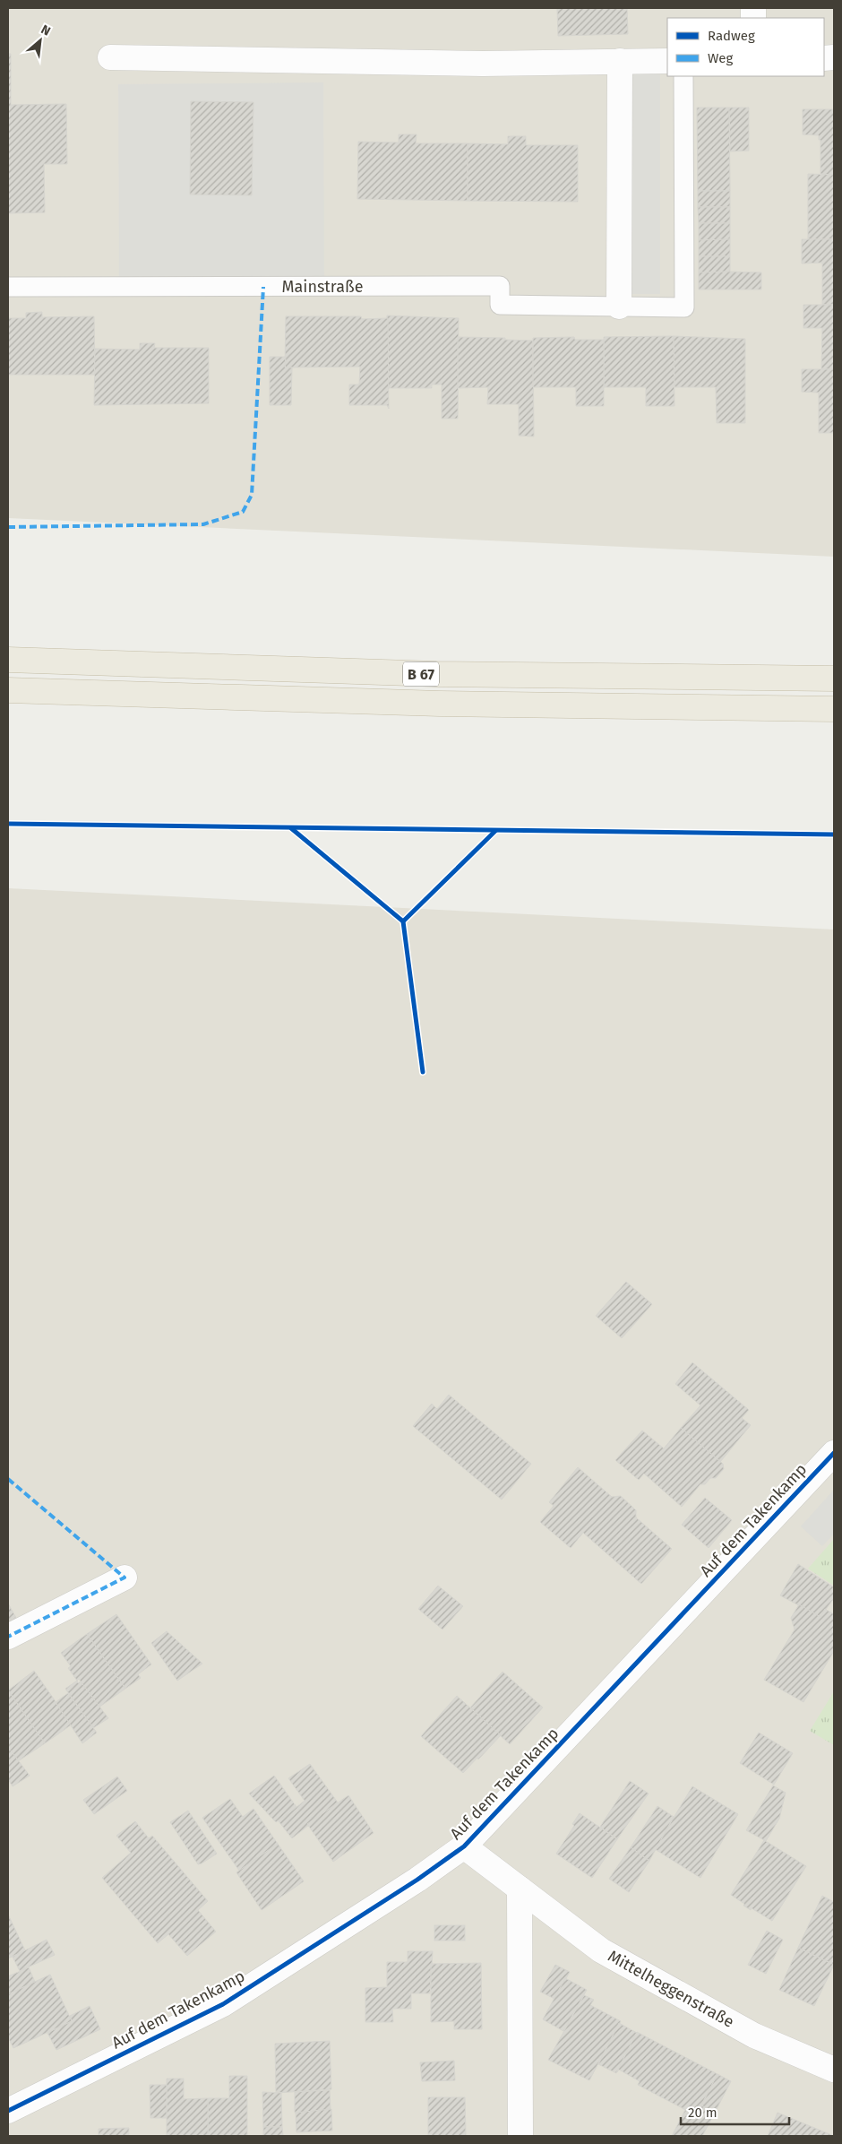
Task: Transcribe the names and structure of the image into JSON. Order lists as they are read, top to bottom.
{
  "streets": {
    "highway": ["B 67"],
    "street": ["Auf dem Takenkamp", "Mittelheggenstraße"],
    "lane": ["Mainstraße"]
  },
  "crossings": [
    ["Auf dem Takenkamp", "Mittelheggenstraße"]
  ],
  "legend": ["Radweg", "Weg"],
  "scale_bar": "20 m",
  "north": "top right"
}
